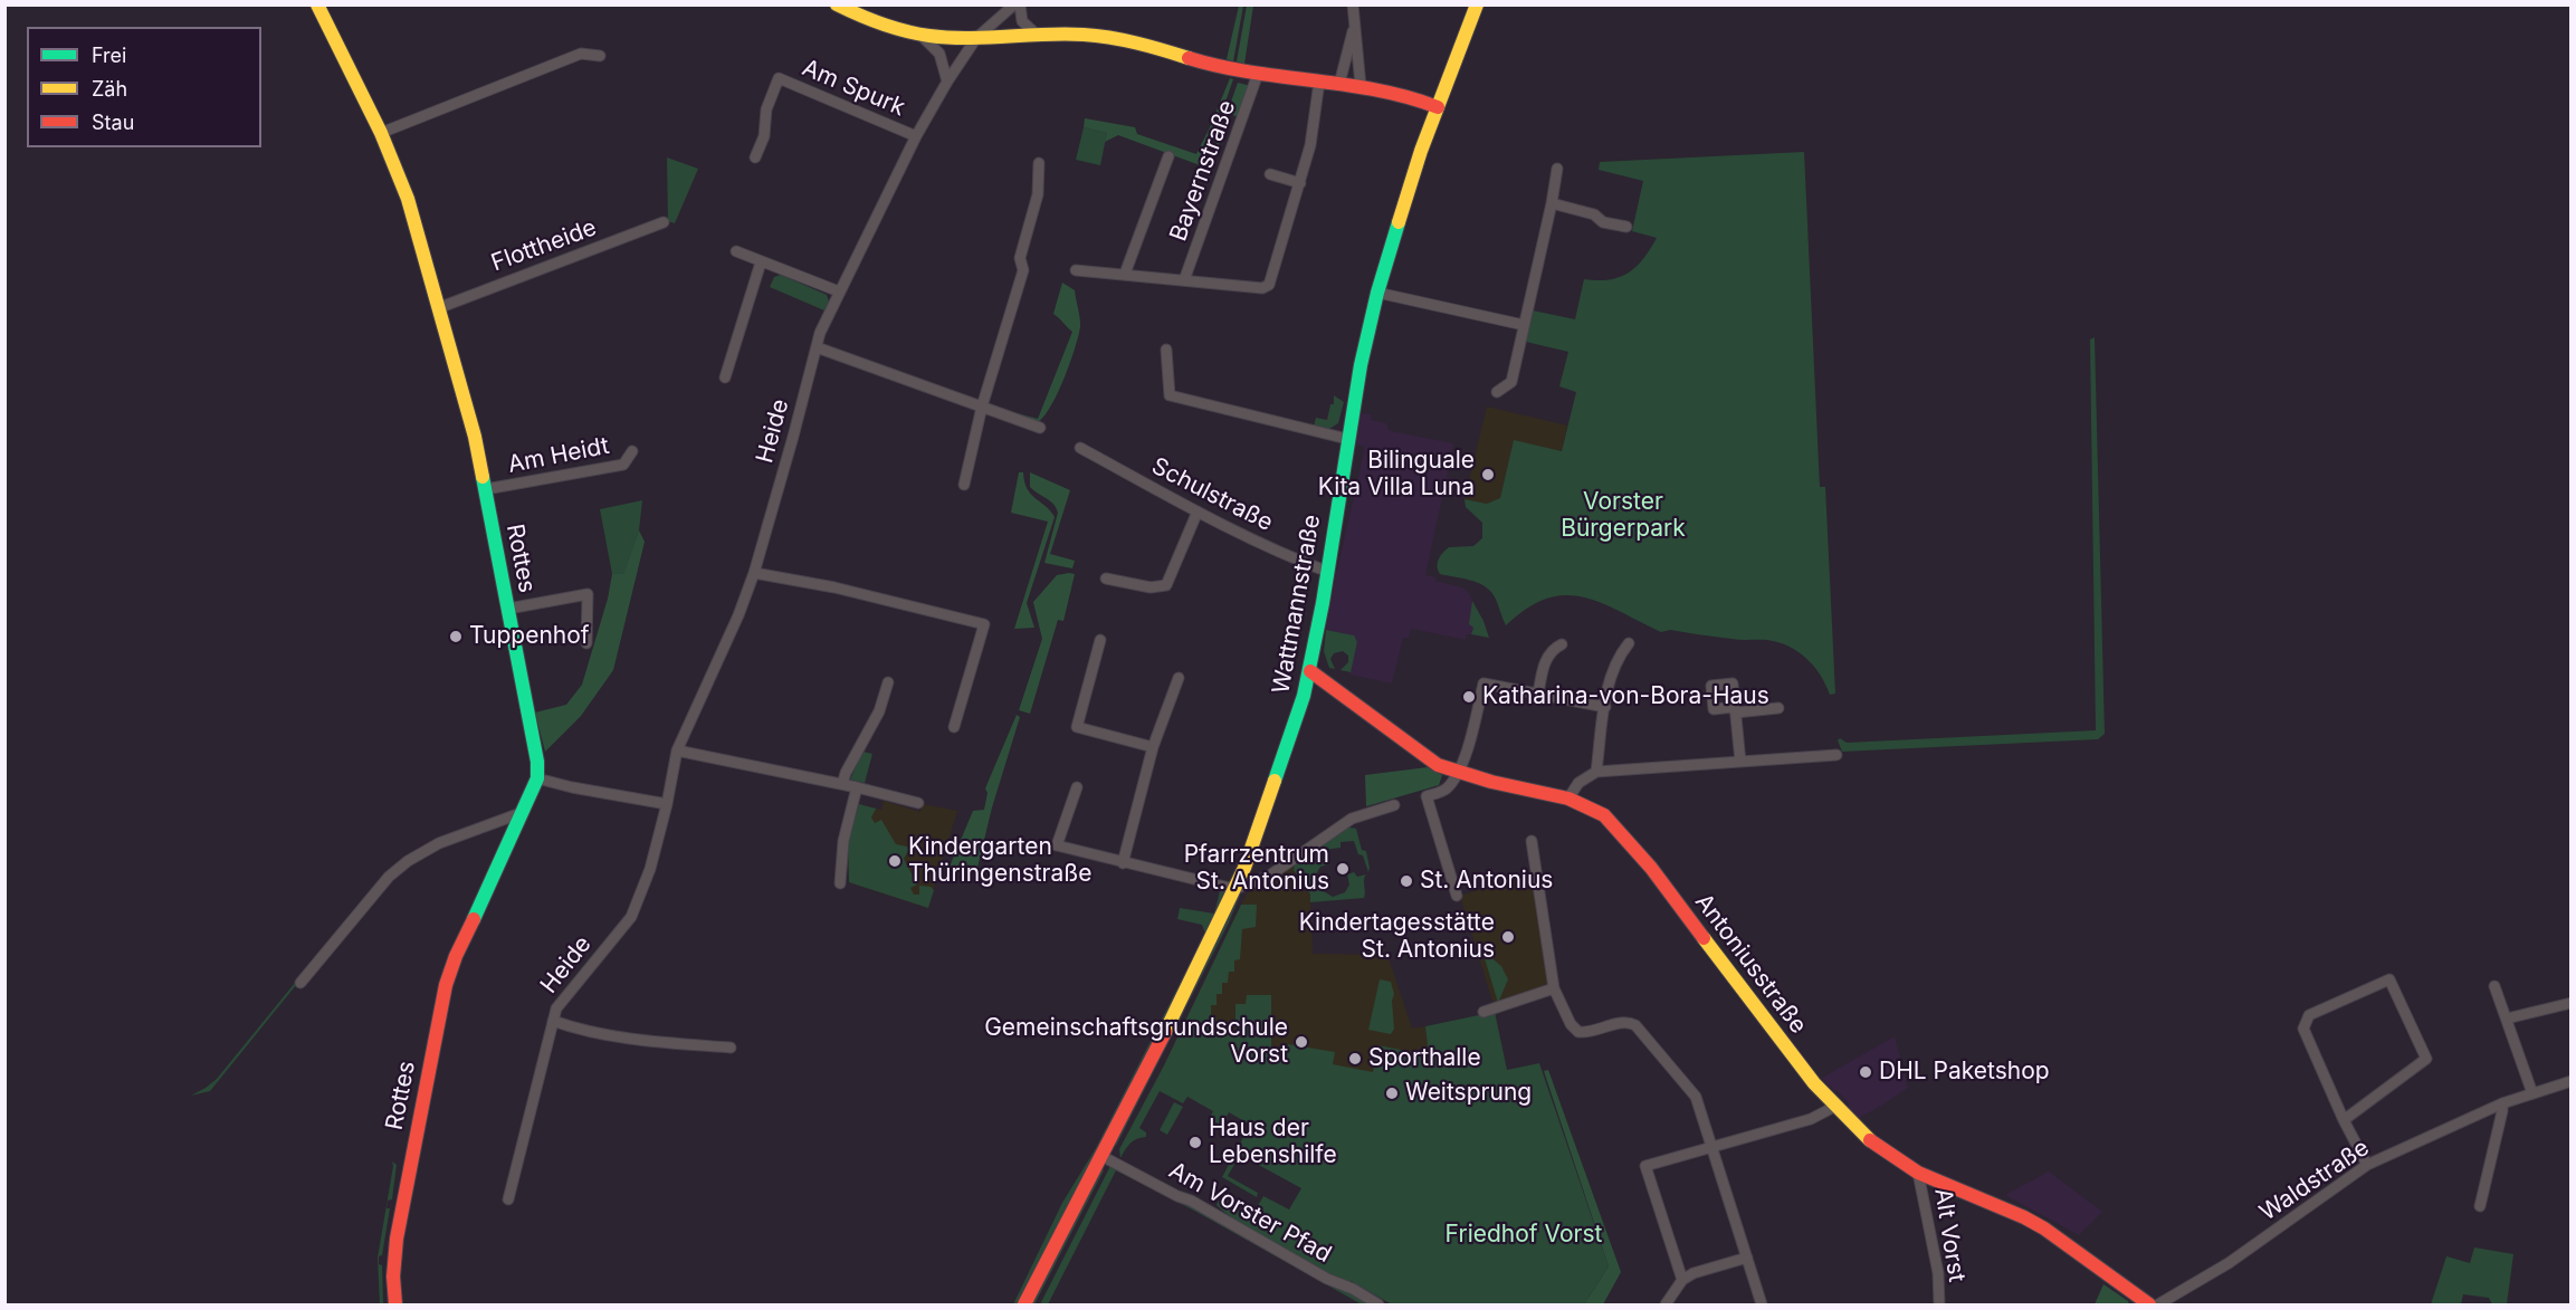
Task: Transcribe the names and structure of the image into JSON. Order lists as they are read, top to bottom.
{
  "streets": {
    "street": [
      "Am Spurk",
      "Bayernstraße",
      "Flottheide",
      "Heide",
      "Am Heidt",
      "Schulstraße",
      "Rottes",
      "Wattmannstraße",
      "Antoniusstraße",
      "Waldstraße",
      "Am Vorster Pfad",
      "Alt Vorst"
    ]
  },
  "crossings": [
    ["Am Spurk", "Heide"],
    ["Flottheide", "Rottes"],
    ["Am Heidt", "Rottes"],
    ["Schulstraße", "Wattmannstraße"],
    ["Wattmannstraße", "Antoniusstraße"],
    ["Wattmannstraße", "Am Vorster Pfad"],
    ["Antoniusstraße", "Alt Vorst"]
  ],
  "parks": ["Vorster Bürgerpark", "Friedhof Vorst"],
  "places": [
    "Bilinguale Kita Villa Luna",
    "Tuppenhof",
    "Katharina-von-Bora-Haus",
    "Kindergarten Thüringenstraße",
    "Pfarrzentrum St. Antonius",
    "St. Antonius",
    "Kindertagesstätte St. Antonius",
    "Gemeinschaftsgrundschule Vorst",
    "Sporthalle",
    "DHL Paketshop",
    "Weitsprung",
    "Haus der Lebenshilfe"
  ],
  "legend": ["Frei", "Zäh", "Stau"]
}
